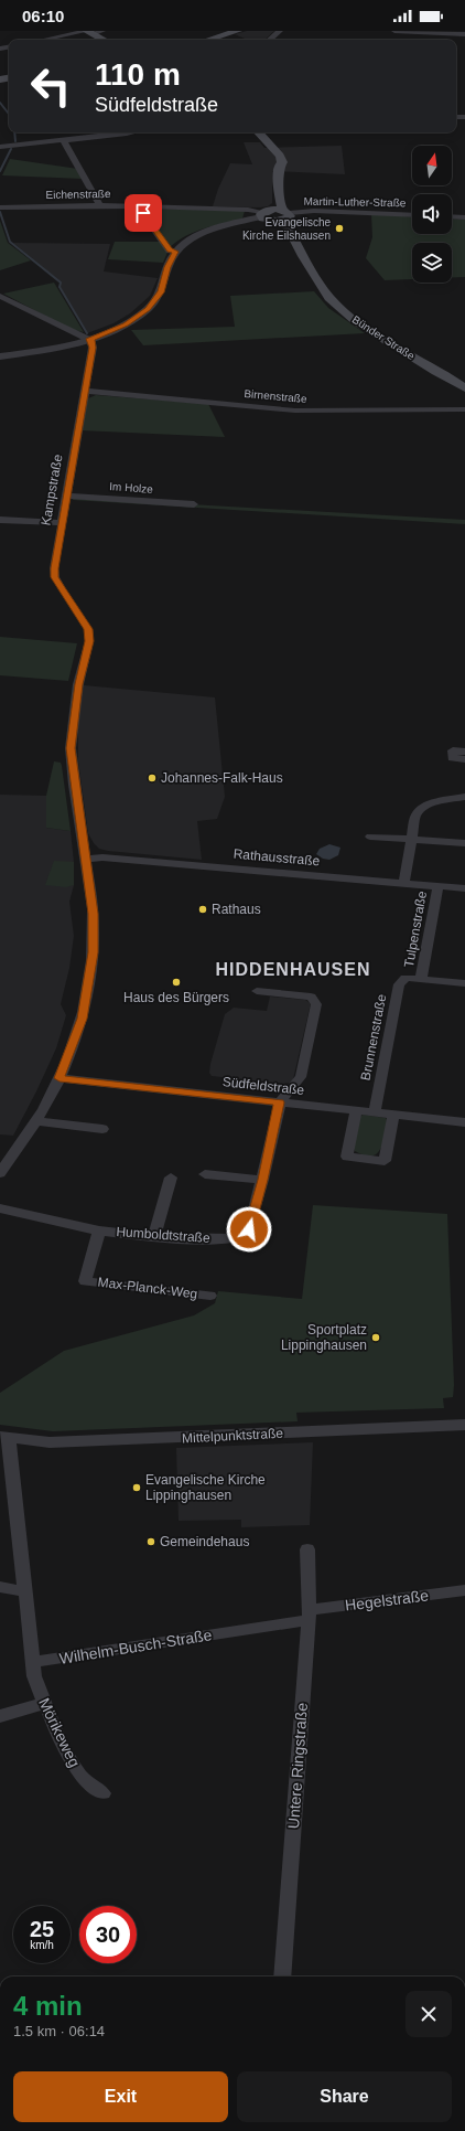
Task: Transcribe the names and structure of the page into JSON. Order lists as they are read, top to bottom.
{
  "streets": {
    "main road": ["Bünder Straße"],
    "street": [
      "Eichenstraße",
      "Martin-Luther-Straße",
      "Birnenstraße",
      "Im Holze",
      "Kampstraße",
      "Rathausstraße",
      "Tulpenstraße",
      "Brunnenstraße",
      "Südfeldstraße",
      "Humboldtstraße",
      "Max-Planck-Weg",
      "Mittelpunktstraße",
      "Hegelstraße",
      "Wilhelm-Busch-Straße",
      "Mörikeweg",
      "Untere Ringstraße"
    ]
  },
  "crossings": [
    ["Martin-Luther-Straße", "Bünder Straße"],
    ["Birnenstraße", "Kampstraße"],
    ["Im Holze", "Kampstraße"],
    ["Kampstraße", "Rathausstraße"],
    ["Kampstraße", "Südfeldstraße"],
    ["Rathausstraße", "Tulpenstraße"],
    ["Tulpenstraße", "Brunnenstraße"],
    ["Brunnenstraße", "Südfeldstraße"],
    ["Südfeldstraße", "Humboldtstraße"],
    ["Humboldtstraße", "Max-Planck-Weg"],
    ["Hegelstraße", "Wilhelm-Busch-Straße"],
    ["Hegelstraße", "Untere Ringstraße"],
    ["Wilhelm-Busch-Straße", "Mörikeweg"],
    ["Wilhelm-Busch-Straße", "Untere Ringstraße"]
  ],
  "districts": ["HIDDENHAUSEN"],
  "places": [
    "Evangelische Kirche Eilshausen",
    "Johannes-Falk-Haus",
    "Rathaus",
    "Haus des Bürgers",
    "Sportplatz Lippinghausen",
    "Evangelische Kirche Lippinghausen",
    "Gemeindehaus"
  ],
  "north": "top",
  "page": {
    "status": "06:10",
    "turn": ["110 m", "Südfeldstraße"],
    "speed": "25 km/h",
    "limit": "30",
    "heading": ["4 min", "1.5 km · 06:14"],
    "buttons": ["Exit", "Share"]
  }
}
